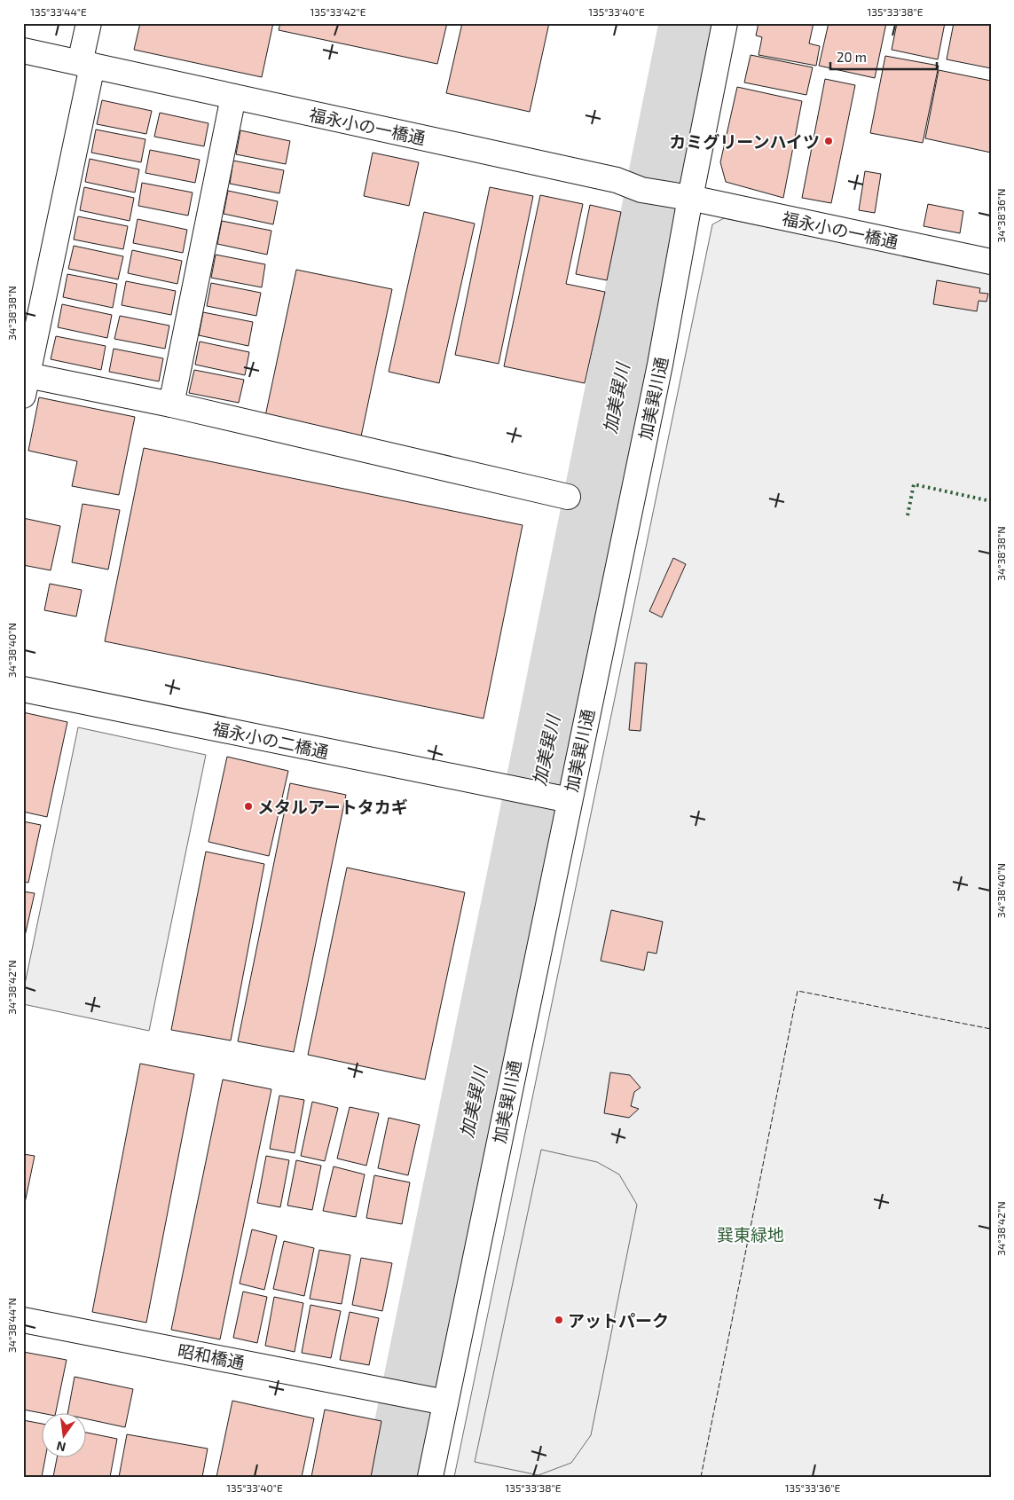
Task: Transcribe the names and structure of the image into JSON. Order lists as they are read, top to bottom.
{
  "streets": {
    "street": [
      "福永小の一橋通",
      "加美巽川通",
      "福永小の二橋通",
      "昭和橋通"
    ]
  },
  "crossings": [
    ["福永小の一橋通", "加美巽川通"],
    ["加美巽川通", "福永小の二橋通"],
    ["加美巽川通", "昭和橋通"]
  ],
  "water": ["加美巽川"],
  "parks": ["巽東緑地"],
  "places": ["カミグリーンハイツ", "メタルアートタカギ", "アットパーク"],
  "scale_bar": "20 m",
  "north": "bottom",
  "coordinates": [
    "135°33'44\"E",
    "135°33'42\"E",
    "135°33'40\"E",
    "135°33'38\"E",
    "34°38'36\"N",
    "34°38'38\"N",
    "34°38'40\"N",
    "34°38'42\"N",
    "34°38'44\"N",
    "135°33'36\"E"
  ]
}
